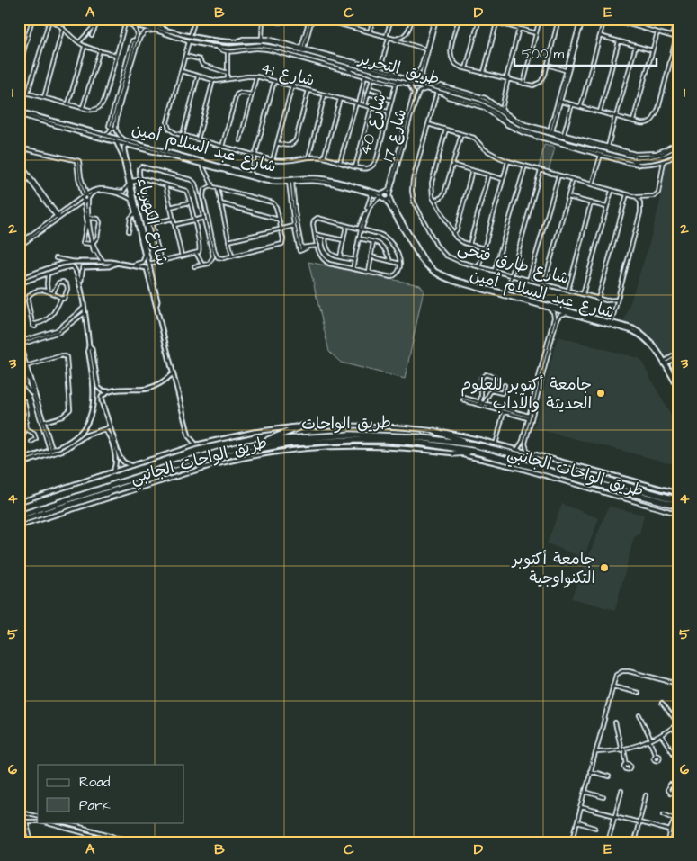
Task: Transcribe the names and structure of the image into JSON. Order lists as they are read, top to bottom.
{
  "streets": {
    "highway": ["طريق الواحات"],
    "street": [
      "طريق التحرير",
      "شارع 41",
      "شارع 40",
      "شارع 17",
      "شارع عبد السلام أمين",
      "شارع الكهرباء",
      "شارع طارق فتحى",
      "طريق الواحات الجانبي"
    ]
  },
  "crossings": [
    ["طريق التحرير", "شارع 40"],
    ["طريق التحرير", "شارع 17"],
    ["طريق التحرير", "شارع طارق فتحى"],
    ["شارع 41", "شارع 40"],
    ["شارع 17", "شارع عبد السلام أمين"],
    ["شارع عبد السلام أمين", "شارع الكهرباء"],
    ["شارع الكهرباء", "طريق الواحات الجانبي"]
  ],
  "places": ["جامعة أكتوبر للعلوم الحديثة والآداب", "جامعة أكتوبر التكنواوجية"],
  "legend": ["Road", "Park"],
  "scale_bar": "500 m",
  "grid": {
    "columns": [
      "A",
      "B",
      "C",
      "D",
      "E"
    ],
    "rows": [
      "1",
      "2",
      "3",
      "4",
      "5",
      "6"
    ]
  }
}
